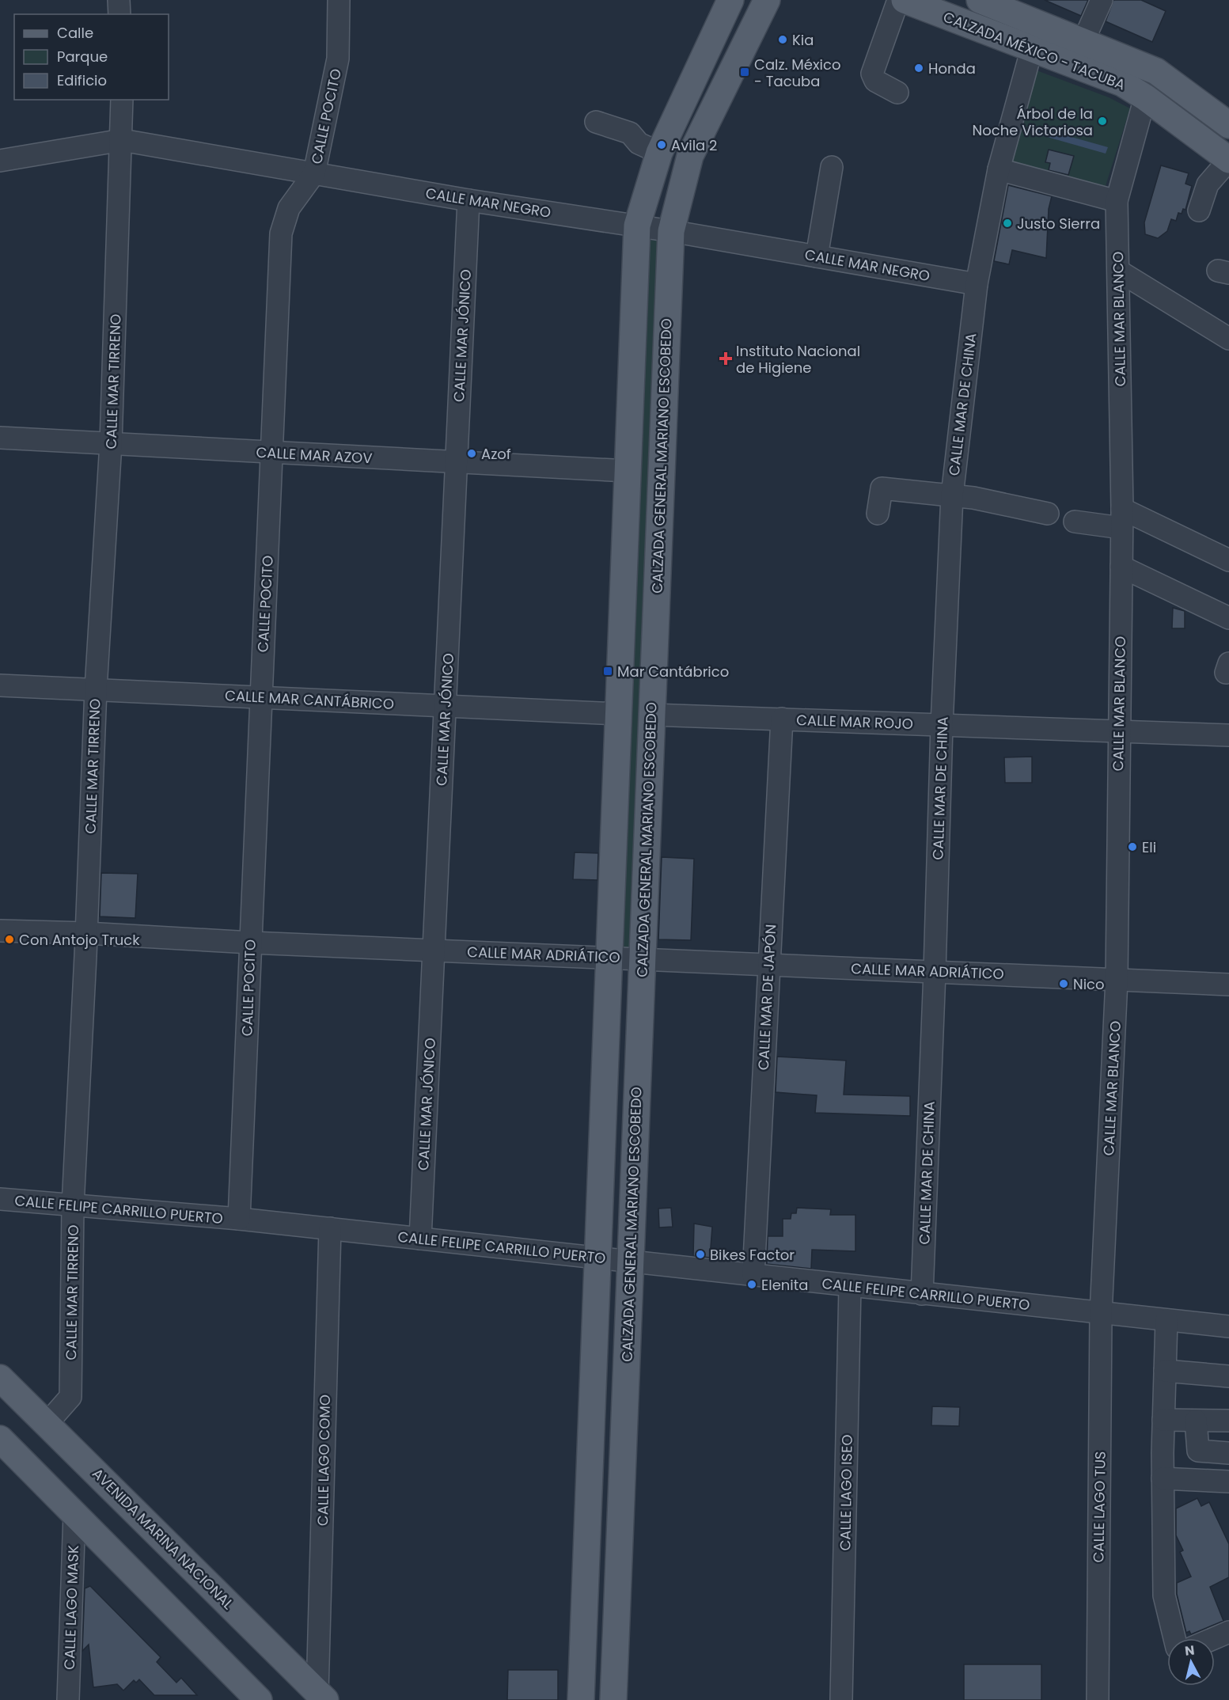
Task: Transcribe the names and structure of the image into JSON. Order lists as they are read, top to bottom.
{
  "streets": {
    "main road": ["CALZADA MÉXICO - TACUBA", "CALZADA GENERAL MARIANO ESCOBEDO", "AVENIDA MARINA NACIONAL"],
    "street": [
      "CALLE POCITO",
      "CALLE MAR NEGRO",
      "CALLE MAR BLANCO",
      "CALLE MAR JÓNICO",
      "CALLE MAR TIRRENO",
      "CALLE MAR DE CHINA",
      "CALLE MAR AZOV",
      "CALLE MAR CANTÁBRICO",
      "CALLE MAR ROJO",
      "CALLE MAR ADRIÁTICO",
      "CALLE MAR DE JAPÓN",
      "CALLE FELIPE CARRILLO PUERTO",
      "CALLE LAGO COMO",
      "CALLE LAGO ISEO",
      "CALLE LAGO TUS",
      "CALLE LAGO MASK"
    ]
  },
  "crossings": [
    ["CALZADA MÉXICO - TACUBA", "CALLE MAR BLANCO"],
    ["CALZADA MÉXICO - TACUBA", "CALLE MAR DE CHINA"],
    ["CALLE POCITO", "CALLE MAR NEGRO"],
    ["CALLE POCITO", "CALLE MAR AZOV"],
    ["CALLE POCITO", "CALLE MAR CANTÁBRICO"],
    ["CALLE POCITO", "CALLE MAR ADRIÁTICO"],
    ["CALLE POCITO", "CALLE FELIPE CARRILLO PUERTO"],
    ["CALLE MAR NEGRO", "CALLE MAR JÓNICO"],
    ["CALLE MAR NEGRO", "CALLE MAR TIRRENO"],
    ["CALLE MAR NEGRO", "CALLE MAR DE CHINA"],
    ["CALLE MAR NEGRO", "CALZADA GENERAL MARIANO ESCOBEDO"],
    ["CALLE MAR BLANCO", "CALLE MAR ROJO"],
    ["CALLE MAR BLANCO", "CALLE MAR ADRIÁTICO"],
    ["CALLE MAR BLANCO", "CALLE FELIPE CARRILLO PUERTO"],
    ["CALLE MAR BLANCO", "CALLE LAGO TUS"],
    ["CALLE MAR JÓNICO", "CALLE MAR AZOV"],
    ["CALLE MAR JÓNICO", "CALLE MAR CANTÁBRICO"],
    ["CALLE MAR JÓNICO", "CALLE MAR ADRIÁTICO"],
    ["CALLE MAR JÓNICO", "CALLE FELIPE CARRILLO PUERTO"],
    ["CALLE MAR TIRRENO", "CALLE MAR AZOV"],
    ["CALLE MAR TIRRENO", "CALLE MAR CANTÁBRICO"],
    ["CALLE MAR TIRRENO", "CALLE MAR ADRIÁTICO"],
    ["CALLE MAR TIRRENO", "CALLE FELIPE CARRILLO PUERTO"],
    ["CALLE MAR TIRRENO", "AVENIDA MARINA NACIONAL"],
    ["CALLE MAR DE CHINA", "CALLE MAR ROJO"],
    ["CALLE MAR DE CHINA", "CALLE MAR ADRIÁTICO"],
    ["CALLE MAR DE CHINA", "CALLE FELIPE CARRILLO PUERTO"],
    ["CALZADA GENERAL MARIANO ESCOBEDO", "CALLE MAR ROJO"],
    ["CALZADA GENERAL MARIANO ESCOBEDO", "CALLE MAR ADRIÁTICO"],
    ["CALZADA GENERAL MARIANO ESCOBEDO", "CALLE FELIPE CARRILLO PUERTO"],
    ["CALLE MAR ROJO", "CALLE MAR DE JAPÓN"],
    ["CALLE MAR ADRIÁTICO", "CALLE MAR DE JAPÓN"],
    ["CALLE MAR DE JAPÓN", "CALLE FELIPE CARRILLO PUERTO"],
    ["CALLE FELIPE CARRILLO PUERTO", "CALLE LAGO COMO"],
    ["CALLE FELIPE CARRILLO PUERTO", "CALLE LAGO ISEO"],
    ["CALLE FELIPE CARRILLO PUERTO", "CALLE LAGO TUS"],
    ["CALLE LAGO COMO", "AVENIDA MARINA NACIONAL"]
  ],
  "places": {
    "other": [
      "Kia",
      "Honda",
      "Árbol de la Noche Victoriosa",
      "Avila 2",
      "Justo Sierra",
      "Azof",
      "Eli",
      "Con Antojo Truck",
      "Nico",
      "Bikes Factor",
      "Elenita"
    ],
    "transit": ["Calz. México - Tacuba", "Mar Cantábrico"],
    "health": ["Instituto Nacional de Higiene"]
  },
  "legend": ["Calle", "Parque", "Edificio"],
  "north": "top"
}
